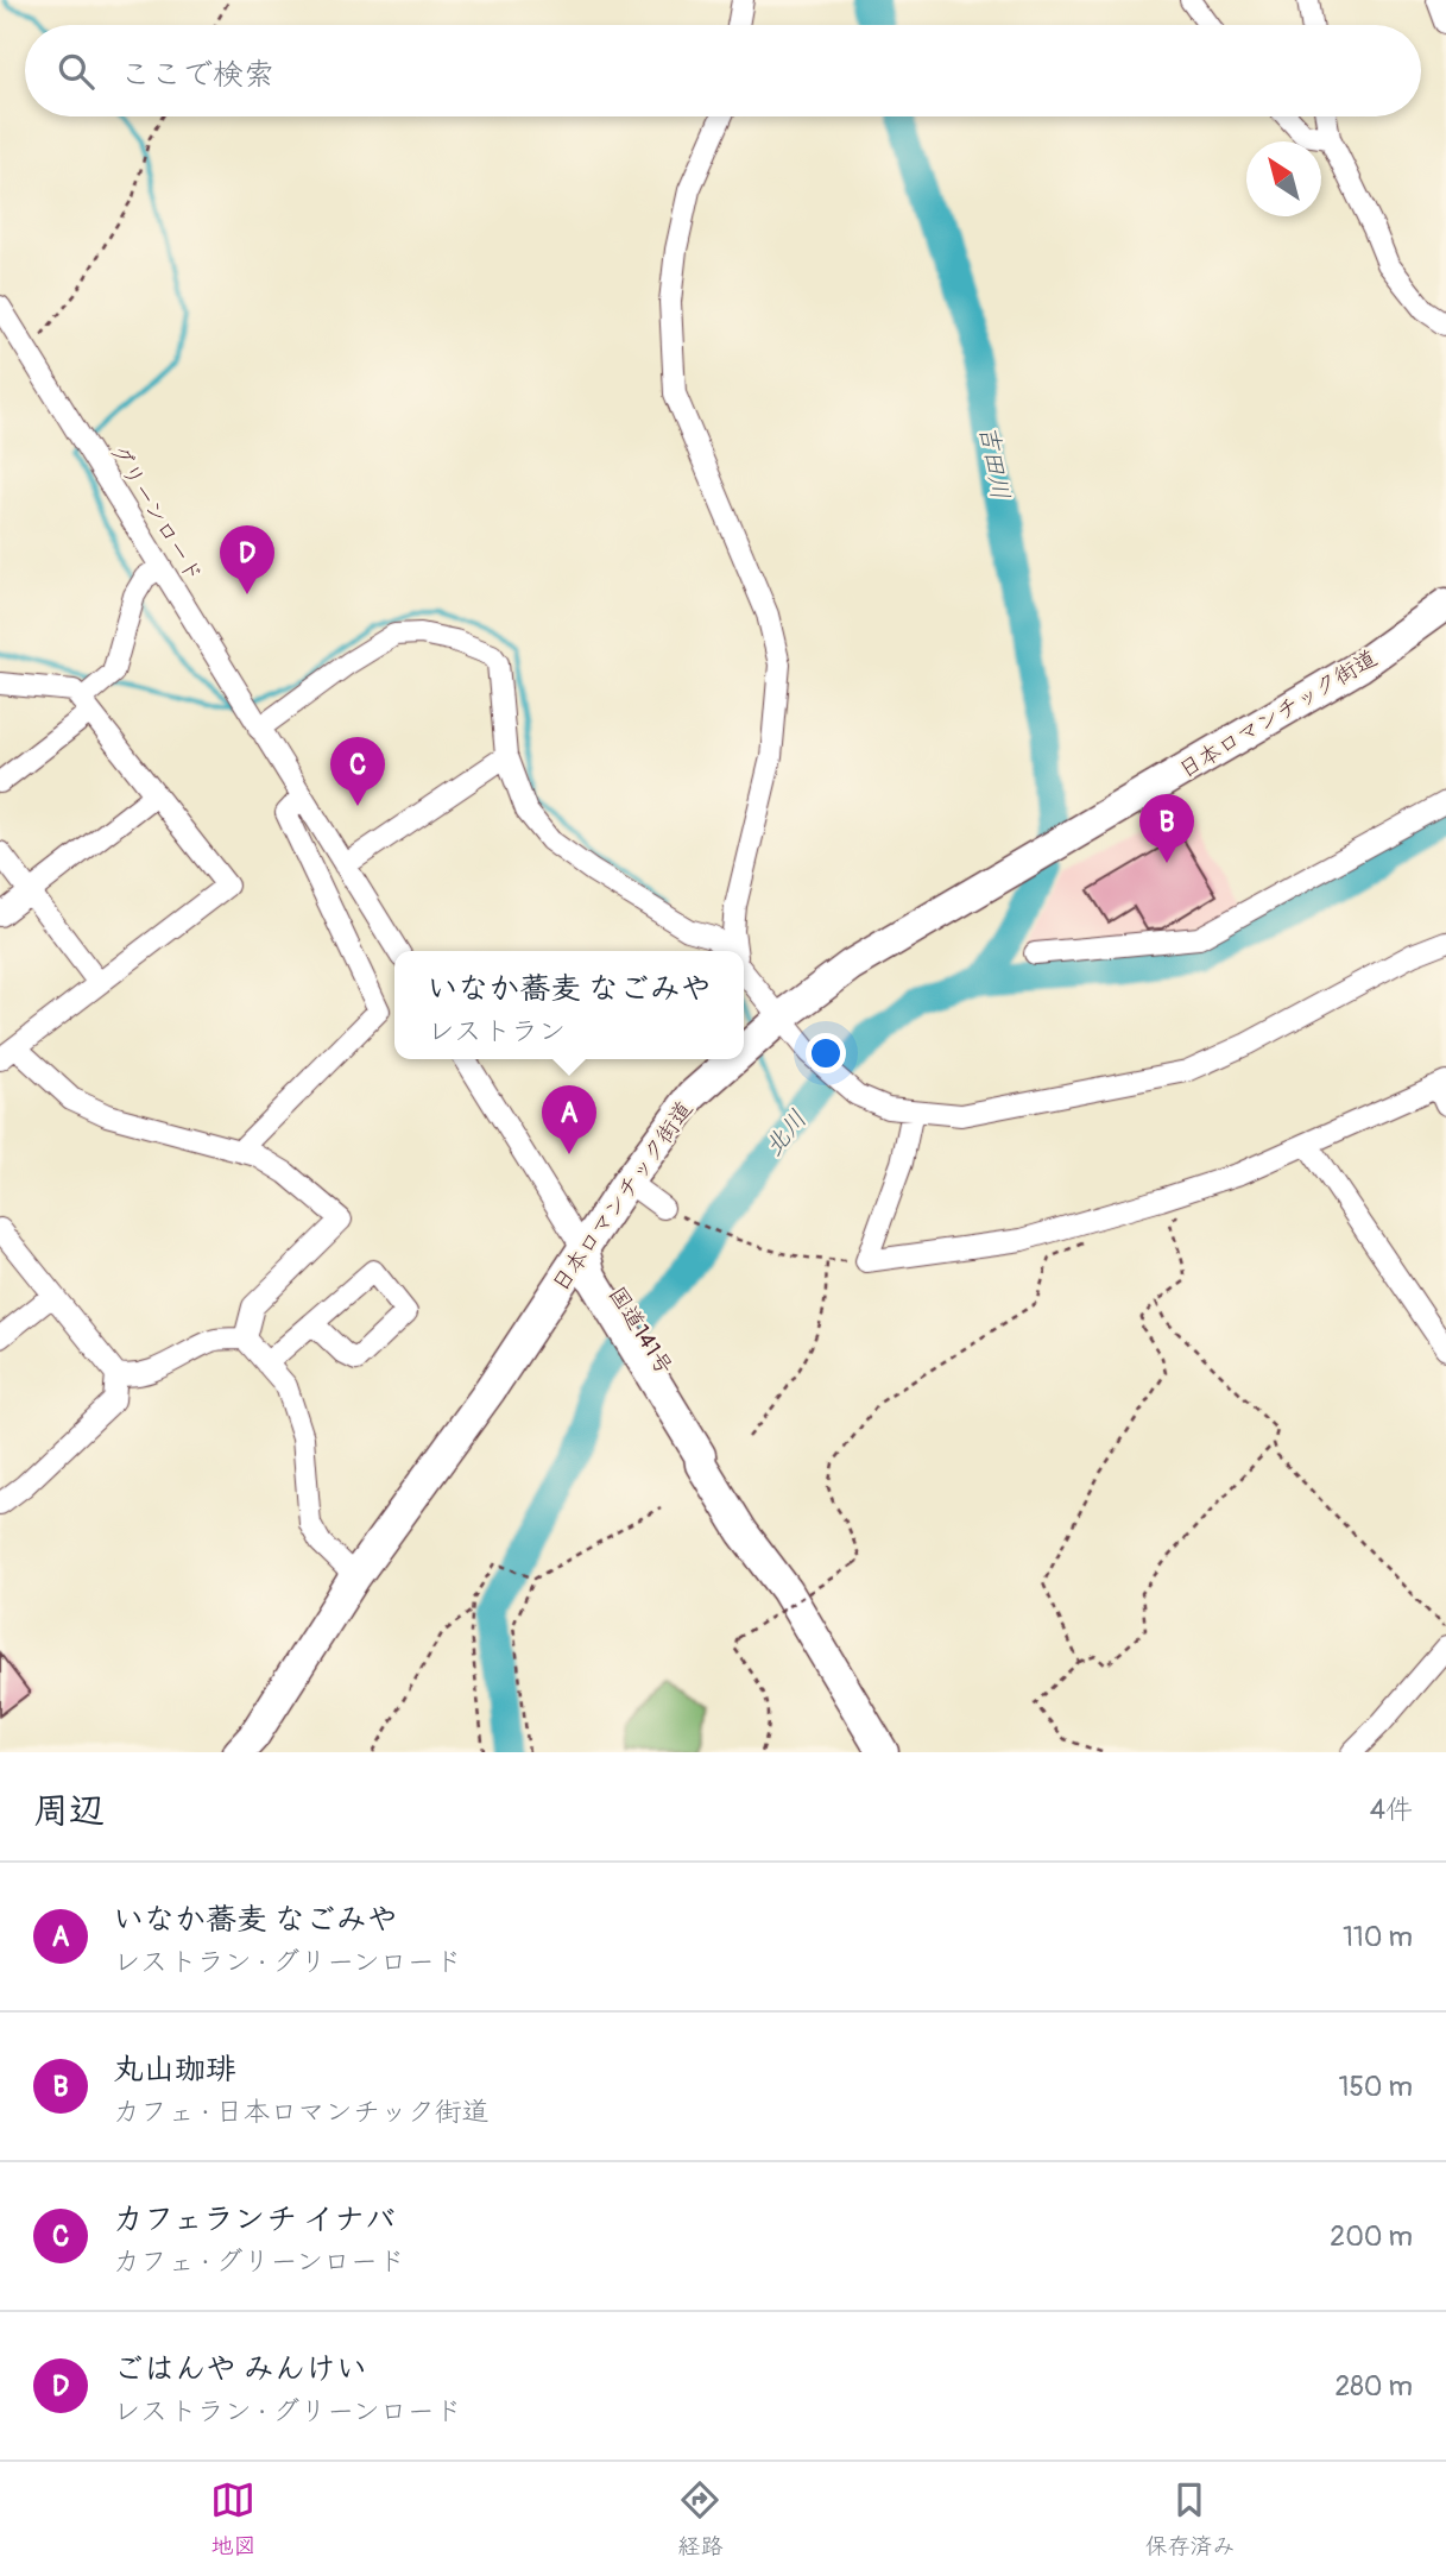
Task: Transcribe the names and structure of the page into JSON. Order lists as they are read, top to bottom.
{
  "streets": {
    "highway": ["日本ロマンチック街道", "国道141号"],
    "street": ["グリーンロード"]
  },
  "crossings": [
    ["日本ロマンチック街道", "国道141号"]
  ],
  "water": ["吉田川", "北川"],
  "north": "top left",
  "page": {
    "search": "ここで検索",
    "pins": [
      "D",
      "C",
      "B",
      "A"
    ],
    "popup": ["いなか蕎麦 なごみや", "レストラン"],
    "heading": ["周辺", "4件"],
    "list": [
      {
        "mark": "A",
        "name": "いなか蕎麦 なごみや",
        "note": "レストラン · グリーンロード",
        "value": "110 m"
      },
      {
        "mark": "B",
        "name": "丸山珈琲",
        "note": "カフェ · 日本ロマンチック街道",
        "value": "150 m"
      },
      {
        "mark": "C",
        "name": "カフェランチ イナバ",
        "note": "カフェ · グリーンロード",
        "value": "200 m"
      },
      {
        "mark": "D",
        "name": "ごはんや みんけい",
        "note": "レストラン · グリーンロード",
        "value": "280 m"
      }
    ],
    "nav": ["地図", "経路", "保存済み"]
  }
}
